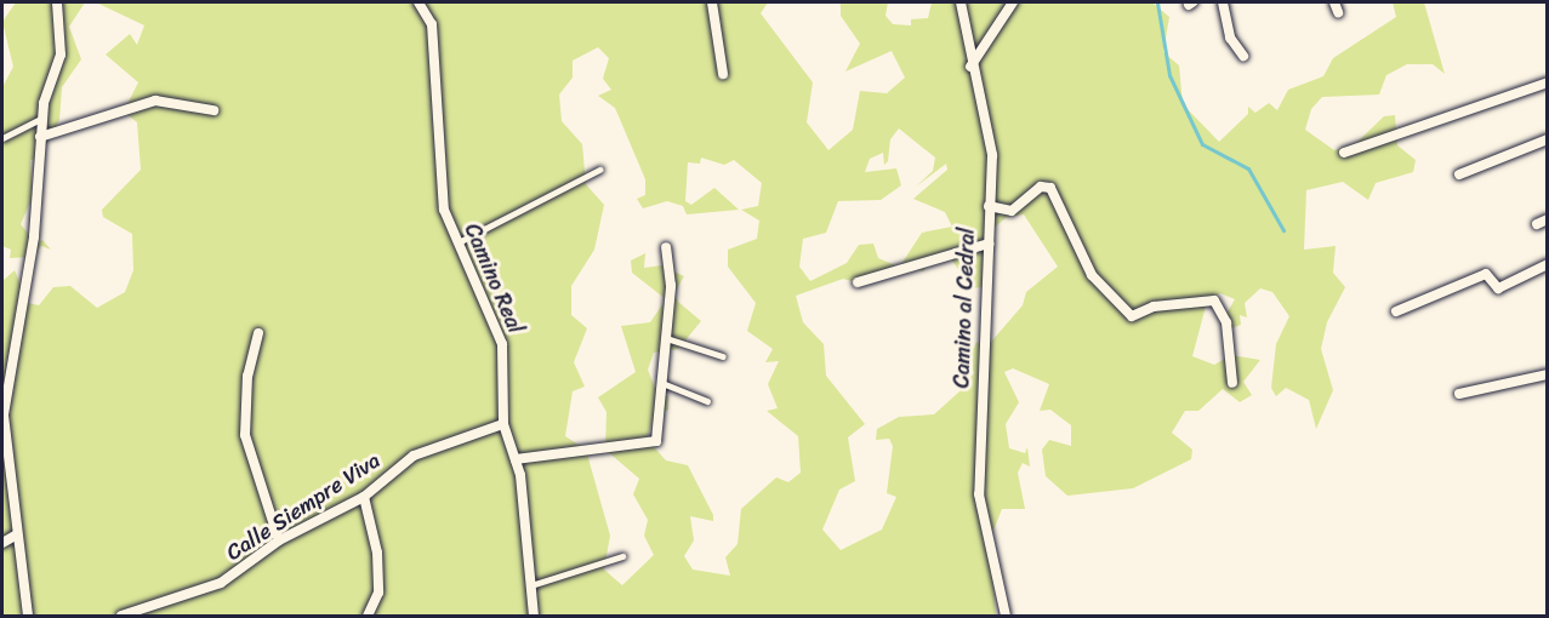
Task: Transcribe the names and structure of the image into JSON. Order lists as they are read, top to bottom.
{
  "streets": {
    "street": ["Camino Real", "Camino al Cedral", "Calle Siempre Viva"]
  },
  "crossings": [
    ["Camino Real", "Calle Siempre Viva"]
  ]
}
